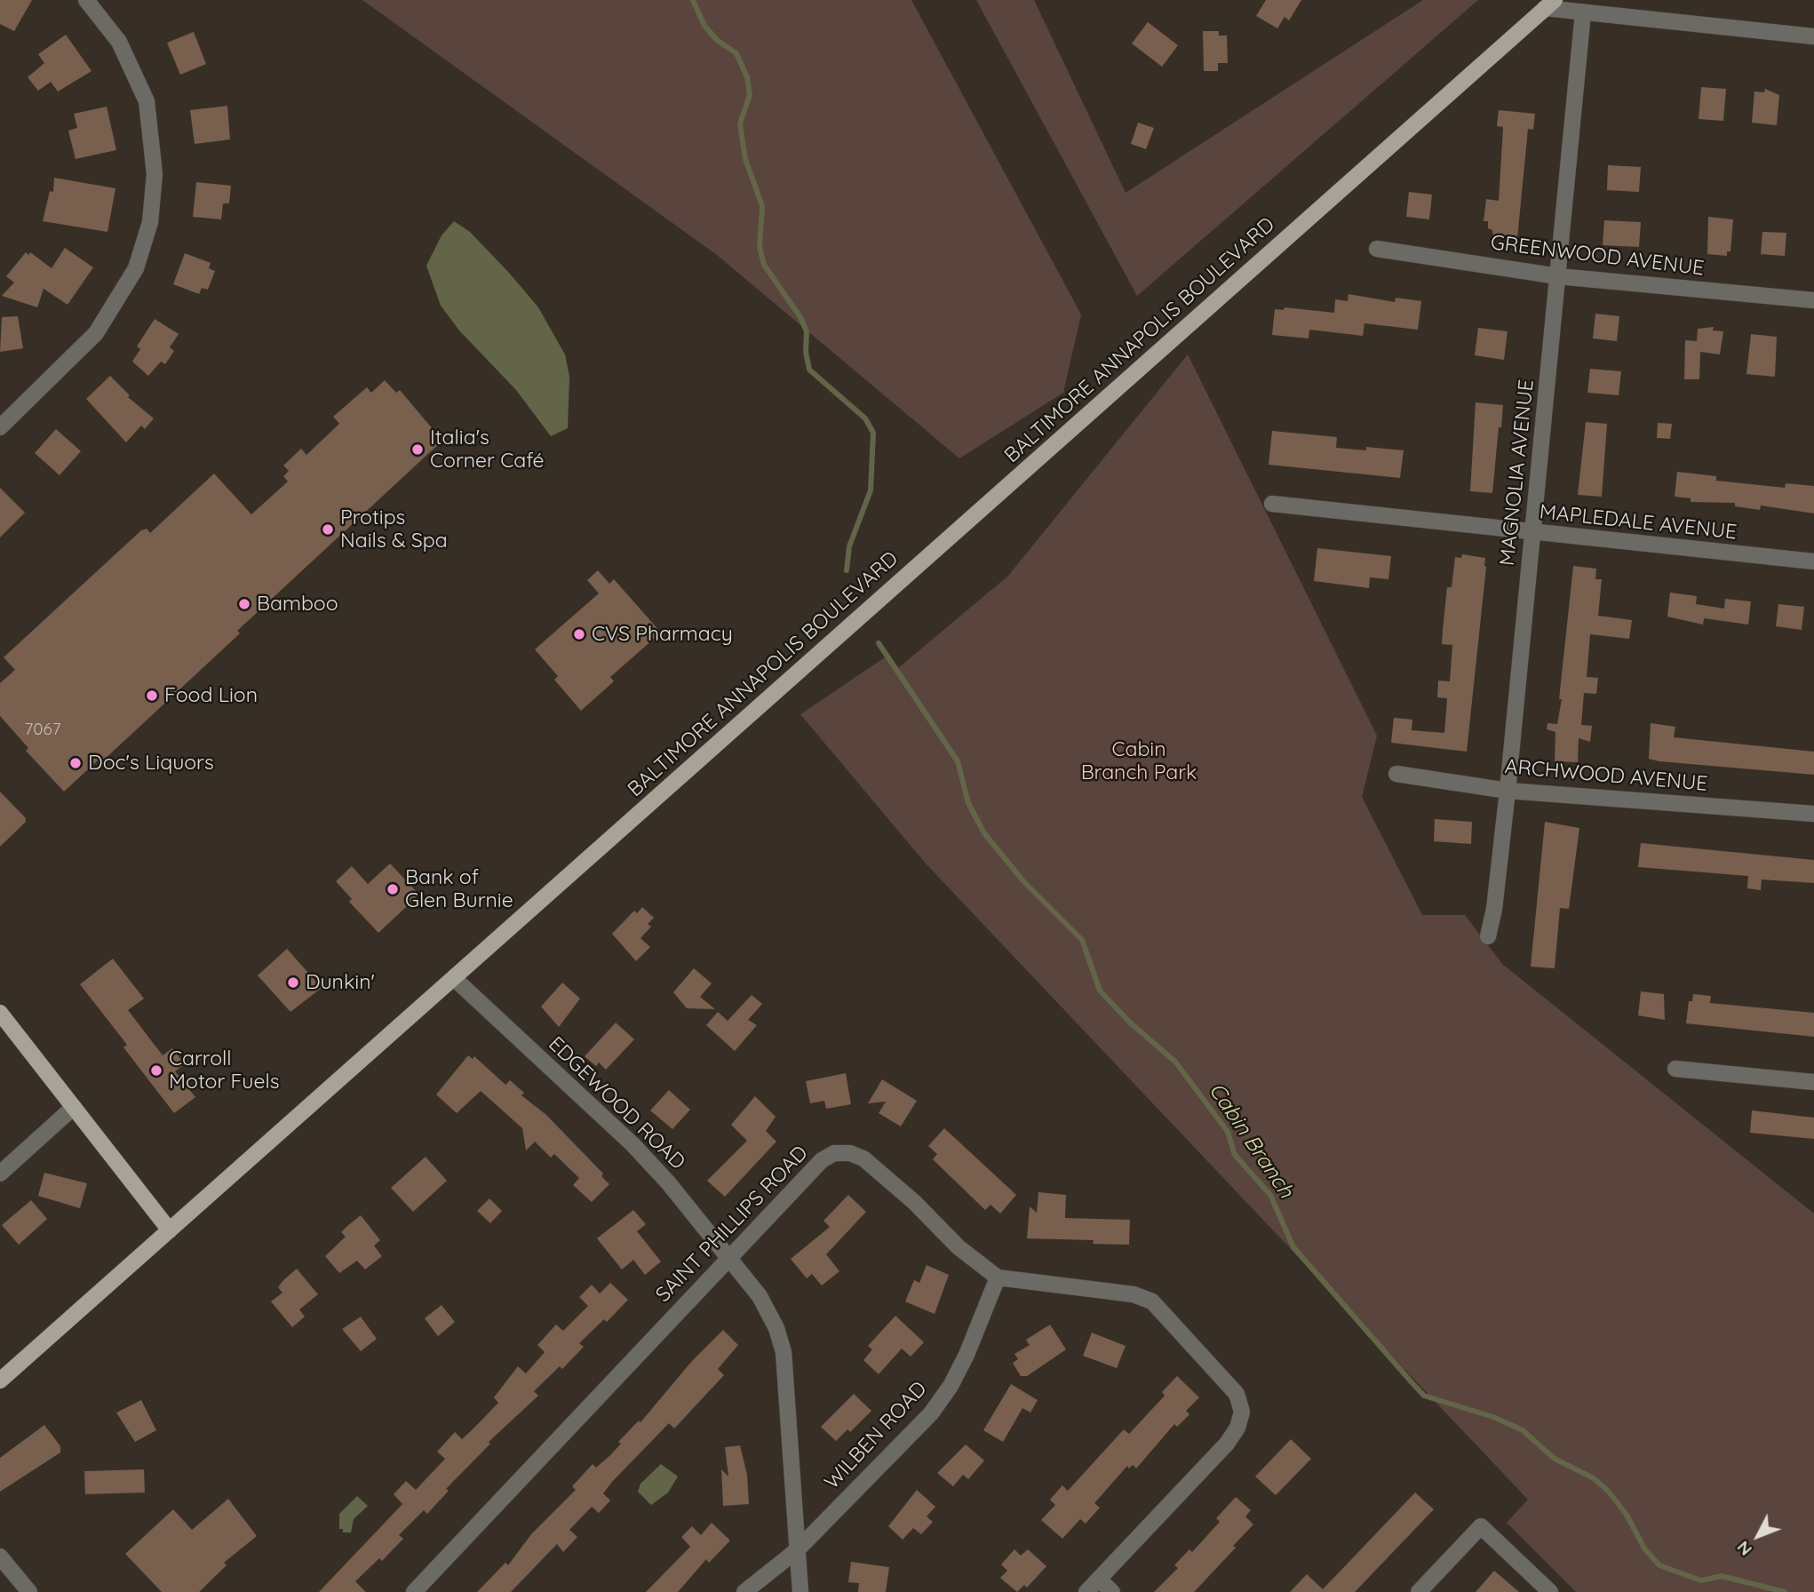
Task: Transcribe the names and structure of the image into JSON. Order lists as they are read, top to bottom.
{
  "streets": {
    "main road": ["BALTIMORE ANNAPOLIS BOULEVARD"],
    "street": [
      "GREENWOOD AVENUE",
      "MAGNOLIA AVENUE",
      "MAPLEDALE AVENUE",
      "ARCHWOOD AVENUE",
      "EDGEWOOD ROAD",
      "SAINT PHILLIPS ROAD",
      "WILBEN ROAD"
    ]
  },
  "crossings": [
    ["GREENWOOD AVENUE", "MAGNOLIA AVENUE"],
    ["BALTIMORE ANNAPOLIS BOULEVARD", "EDGEWOOD ROAD"],
    ["MAGNOLIA AVENUE", "MAPLEDALE AVENUE"],
    ["MAGNOLIA AVENUE", "ARCHWOOD AVENUE"],
    ["EDGEWOOD ROAD", "SAINT PHILLIPS ROAD"],
    ["EDGEWOOD ROAD", "WILBEN ROAD"],
    ["SAINT PHILLIPS ROAD", "WILBEN ROAD"]
  ],
  "water": ["Cabin Branch"],
  "parks": ["Cabin Branch Park"],
  "places": [
    "Italia's Corner Café",
    "Protips Nails & Spa",
    "Bamboo",
    "CVS Pharmacy",
    "Food Lion",
    "Doc's Liquors",
    "Bank of Glen Burnie",
    "Dunkin'",
    "Carroll Motor Fuels"
  ],
  "house_numbers": ["7067"],
  "north": "bottom left"
}
